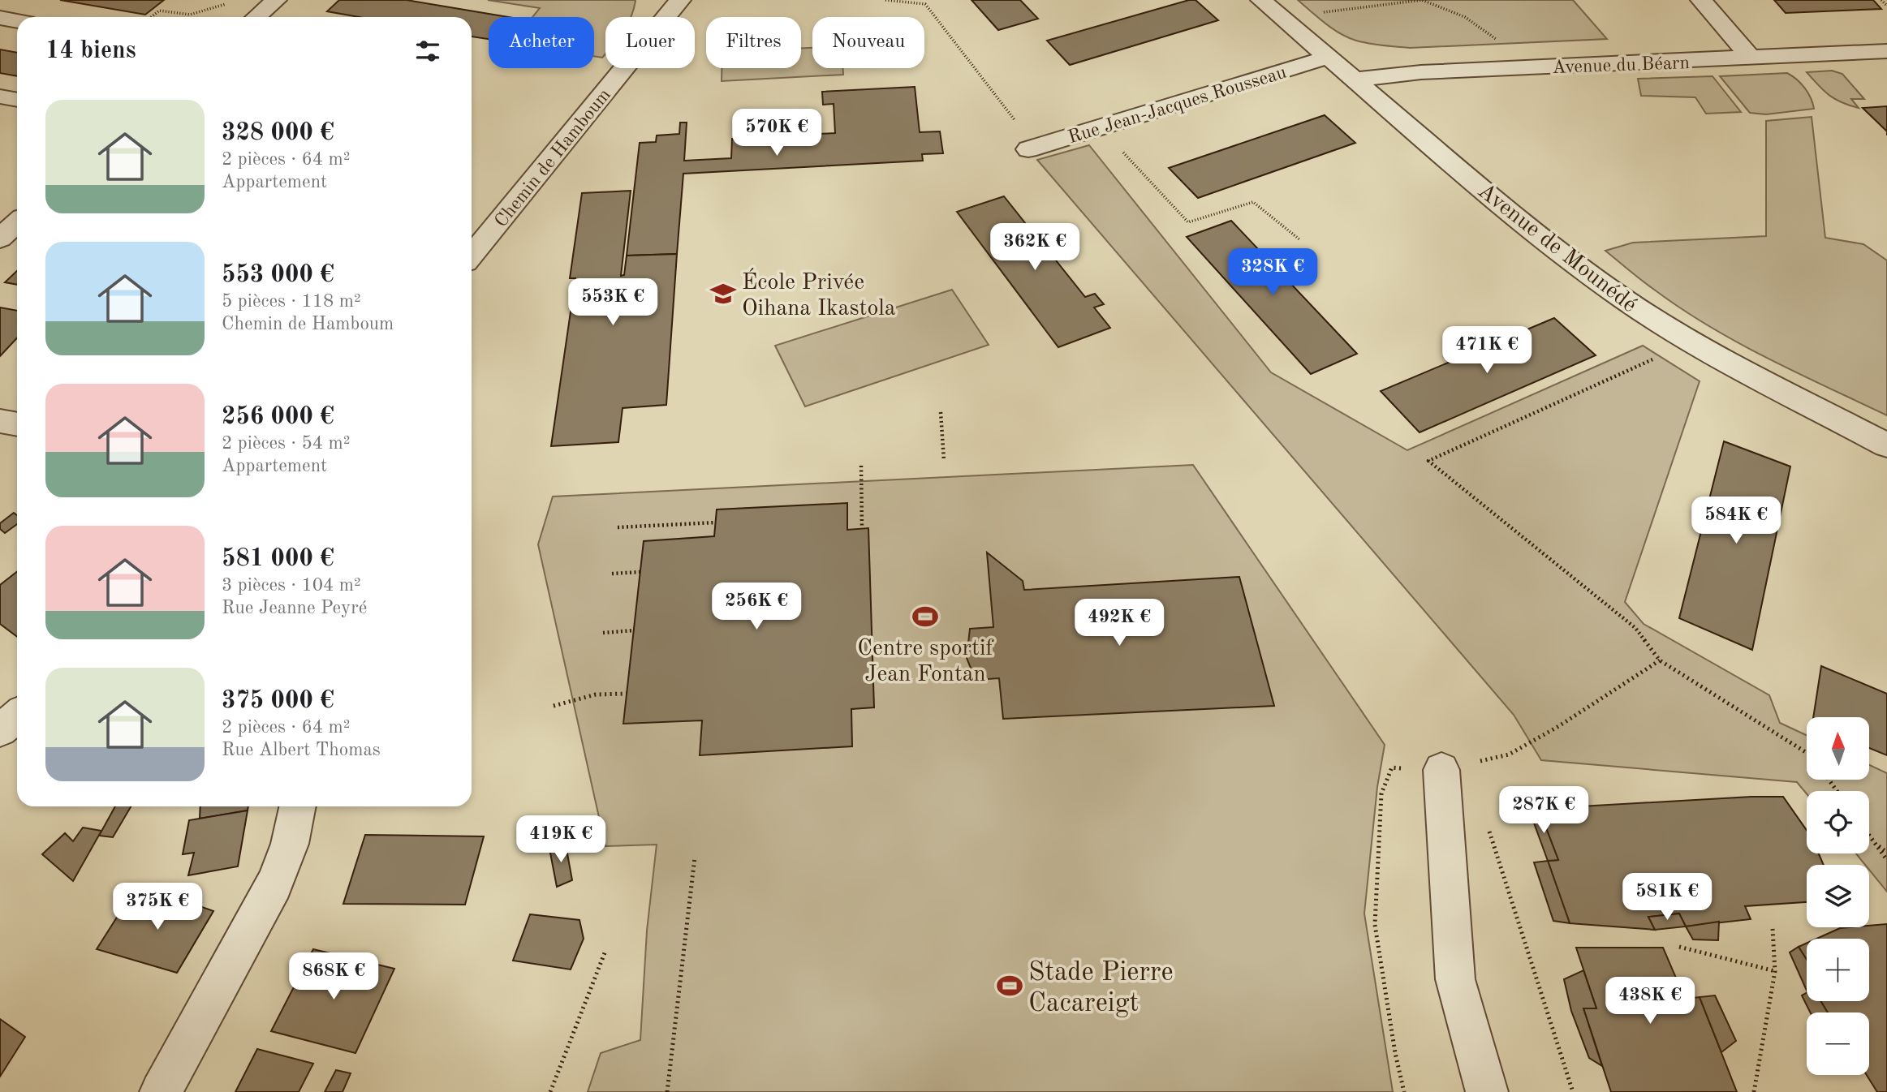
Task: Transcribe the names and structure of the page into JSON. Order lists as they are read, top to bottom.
{
  "streets": {
    "street": [
      "Avenue du Béarn",
      "Rue Jean-Jacques Rousseau",
      "Chemin de Hamboum",
      "Avenue de Mounédé"
    ]
  },
  "crossings": [
    ["Avenue du Béarn", "Avenue de Mounédé"],
    ["Rue Jean-Jacques Rousseau", "Avenue de Mounédé"]
  ],
  "places": {
    "school or university": ["École Privée Oihana Ikastola"],
    "sports": ["Centre sportif Jean Fontan", "Stade Pierre Cacareigt"]
  },
  "north": "top",
  "page": {
    "chip": [
      "Acheter",
      "Louer",
      "Filtres",
      "Nouveau"
    ],
    "heading": "14 biens",
    "list": [
      {
        "name": "328 000 €",
        "note": "2 pièces · 64 m² · Appartement"
      },
      {
        "name": "553 000 €",
        "note": "5 pièces · 118 m² · Chemin de Hamboum"
      },
      {
        "name": "256 000 €",
        "note": "2 pièces · 54 m² · Appartement"
      },
      {
        "name": "581 000 €",
        "note": "3 pièces · 104 m² · Rue Jeanne Peyré"
      },
      {
        "name": "375 000 €",
        "note": "2 pièces · 64 m² · Rue Albert Thomas"
      }
    ],
    "price": [
      "570K €",
      "362K €",
      "328K €",
      "553K €",
      "471K €",
      "584K €",
      "256K €",
      "492K €",
      "287K €",
      "419K €",
      "581K €",
      "375K €",
      "868K €",
      "438K €"
    ],
    "map_buttons": ["+", "−"]
  }
}
